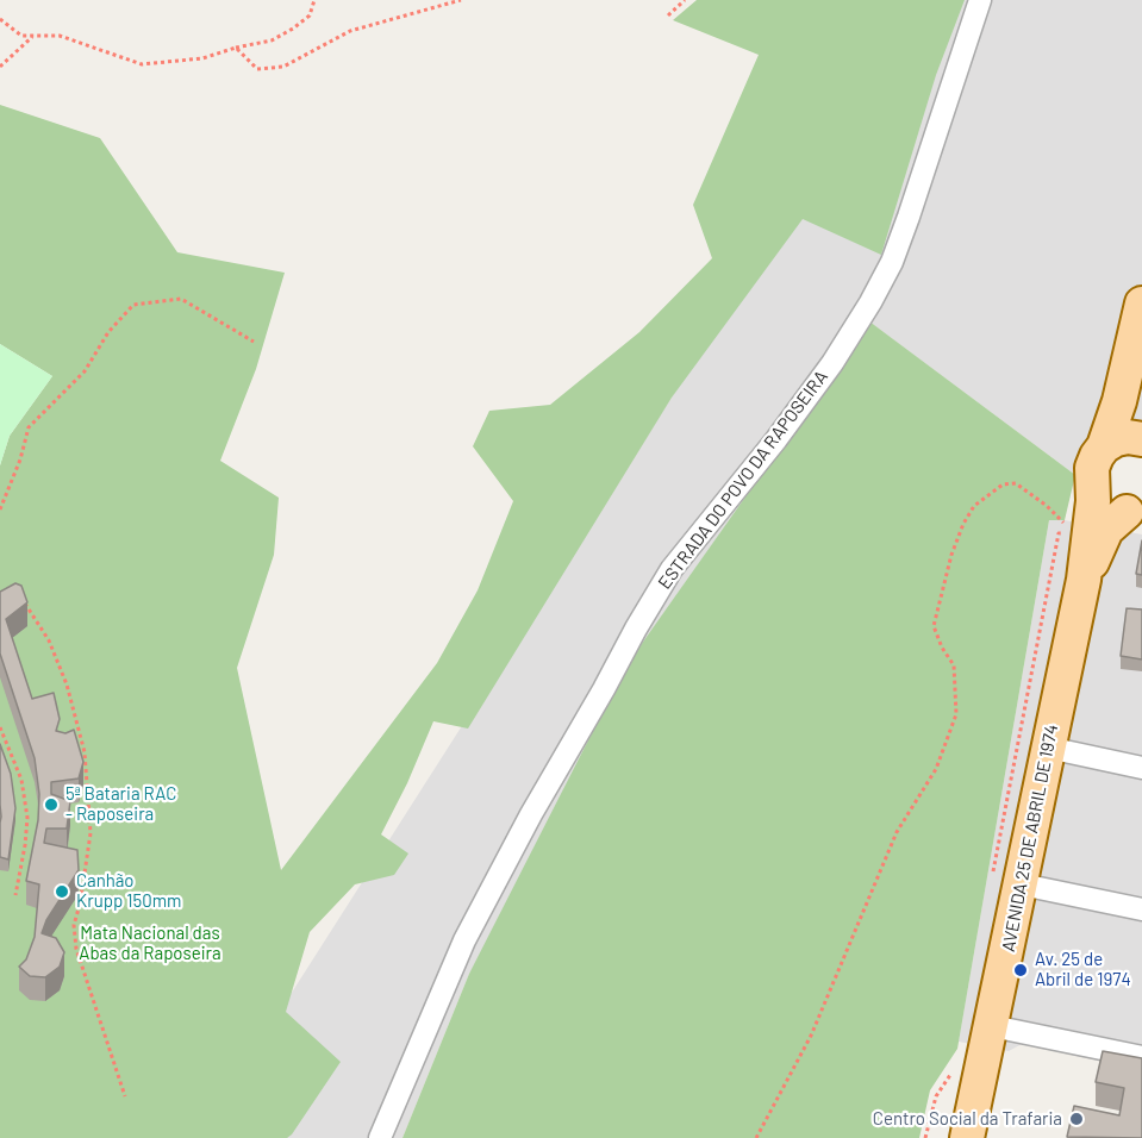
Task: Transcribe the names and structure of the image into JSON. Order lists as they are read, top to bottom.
{
  "streets": {
    "main road": ["AVENIDA 25 DE ABRIL DE 1974"],
    "street": ["ESTRADA DO POVO DA RAPOSEIRA"]
  },
  "parks": ["Mata Nacional das Abas da Raposeira"],
  "places": [
    "5ª Bataria RAC - Raposeira",
    "Canhão Krupp 150mm",
    "Av. 25 de Abril de 1974",
    "Centro Social da Trafaria"
  ]
}
